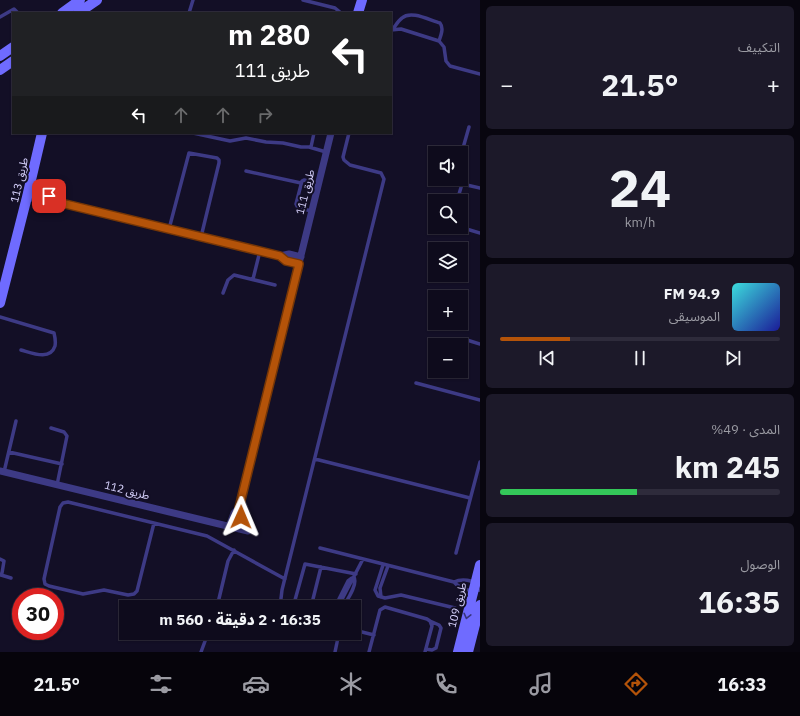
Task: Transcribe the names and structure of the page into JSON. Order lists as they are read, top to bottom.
{
  "streets": {
    "street": [
      "طريق 113",
      "طريق 111",
      "طريق 112",
      "طريق 109"
    ]
  },
  "crossings": [
    ["طريق 111", "طريق 112"]
  ],
  "page": {
    "tile": [
      "التكييف",
      ["24", "km/h"],
      ["المدى · 49%", "245 km"],
      ["الوصول", "16:35"]
    ],
    "turn": ["280 m", "طريق 111"],
    "heat": ["−", "21.5°", "+"],
    "map_buttons": ["+", "−"],
    "song": ["94.9 FM", "الموسيقى"],
    "limit": "30",
    "trip": "16:35 · 2 دقيقة · 560 m",
    "tabs": ["16:33", "21.5°"]
  }
}
